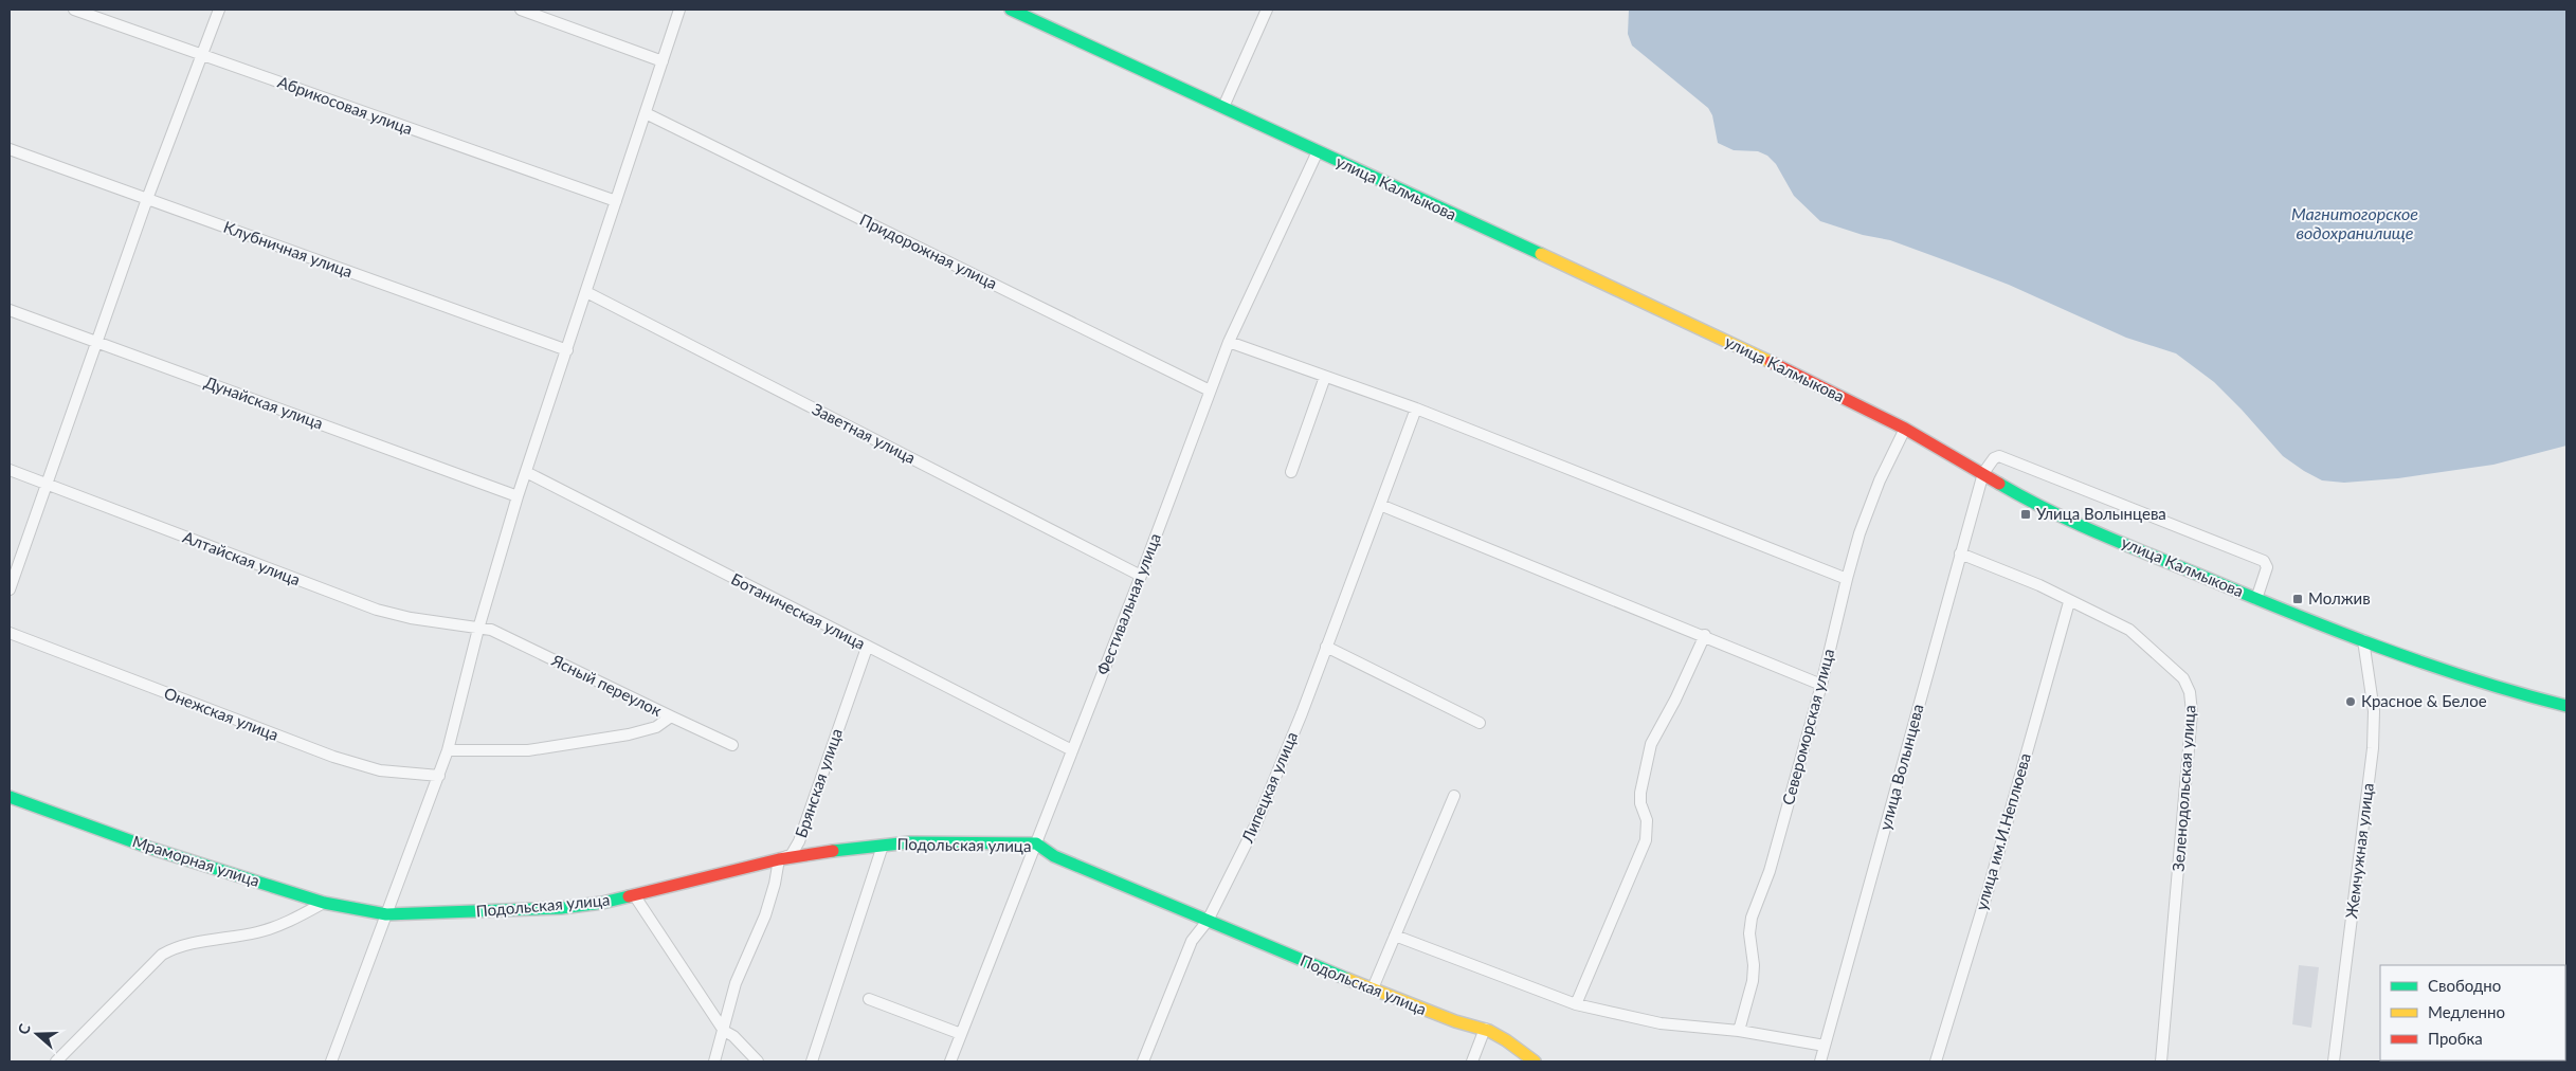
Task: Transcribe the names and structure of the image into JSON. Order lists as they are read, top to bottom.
{
  "streets": {
    "main road": ["улица Калмыкова", "Подольская улица", "Мраморная улица"],
    "street": [
      "Абрикосовая улица",
      "Клубничная улица",
      "Придорожная улица",
      "Дунайская улица",
      "Заветная улица",
      "Алтайская улица",
      "Фестивальная улица",
      "Ботаническая улица",
      "Ясный переулок",
      "Онежская улица",
      "Североморская улица",
      "улица Волынцева",
      "Брянская улица",
      "Липецкая улица",
      "Зеленодольская улица",
      "улица им.И.Неплюева",
      "Жемчужная улица"
    ]
  },
  "crossings": [
    ["улица Калмыкова", "Фестивальная улица"],
    ["улица Калмыкова", "Североморская улица"],
    ["улица Калмыкова", "улица Волынцева"],
    ["улица Калмыкова", "Жемчужная улица"],
    ["Придорожная улица", "Фестивальная улица"],
    ["Заветная улица", "Фестивальная улица"],
    ["Алтайская улица", "Ясный переулок"],
    ["Фестивальная улица", "Ботаническая улица"],
    ["Фестивальная улица", "Подольская улица"],
    ["Ботаническая улица", "Брянская улица"],
    ["улица Волынцева", "Зеленодольская улица"],
    ["Брянская улица", "Подольская улица"],
    ["Липецкая улица", "Подольская улица"],
    ["Зеленодольская улица", "улица им.И.Неплюева"],
    ["Подольская улица", "Мраморная улица"]
  ],
  "water": ["Магнитогорское водохранилище"],
  "places": {
    "transit": ["Улица Волынцева", "Молжив"],
    "other": ["Красное & Белое"]
  },
  "legend": ["Свободно", "Медленно", "Пробка"],
  "north": "left"
}
